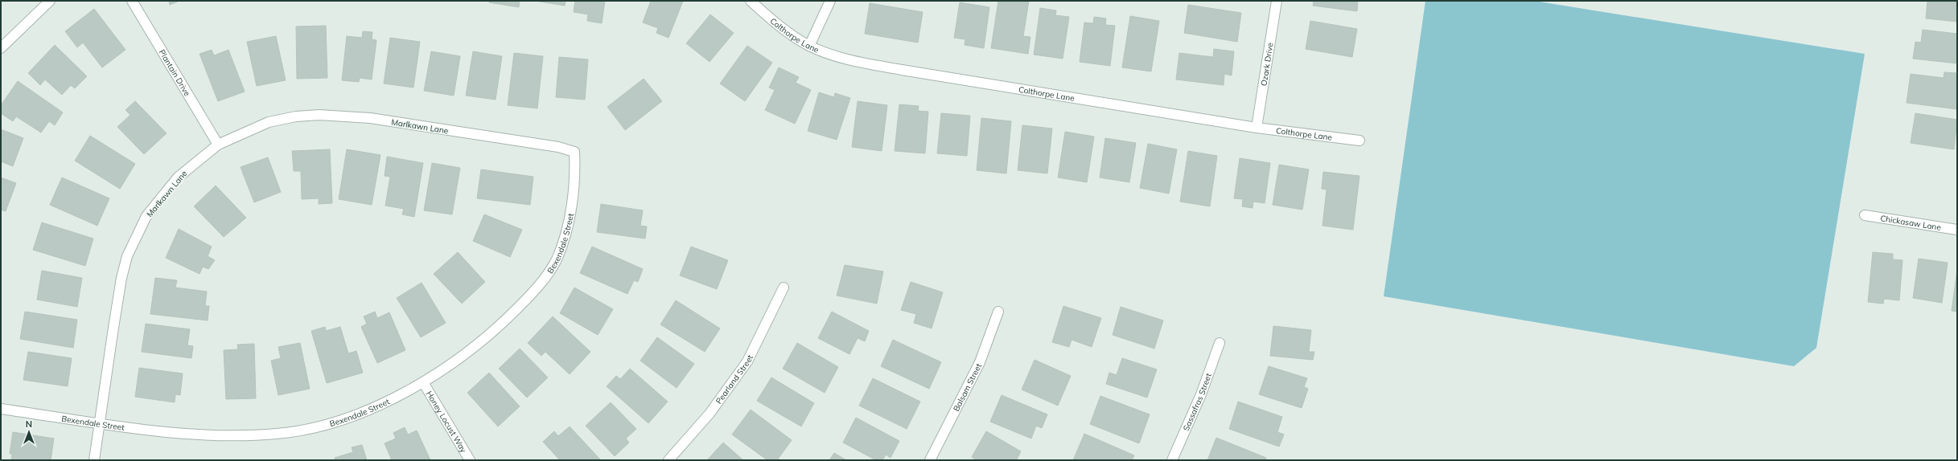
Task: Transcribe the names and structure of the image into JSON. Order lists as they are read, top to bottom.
{
  "streets": {
    "street": [
      "Colthorpe Lane",
      "Ozark Drive",
      "Plantain Drive",
      "Marlkawn Lane",
      "Chickasaw Lane",
      "Bexendale Street",
      "Pearland Street",
      "Balsam Street",
      "Sassafras Street",
      "Honey Locust Way"
    ]
  },
  "crossings": [
    ["Colthorpe Lane", "Ozark Drive"],
    ["Plantain Drive", "Marlkawn Lane"],
    ["Marlkawn Lane", "Bexendale Street"],
    ["Bexendale Street", "Honey Locust Way"]
  ],
  "north": "top"
}
